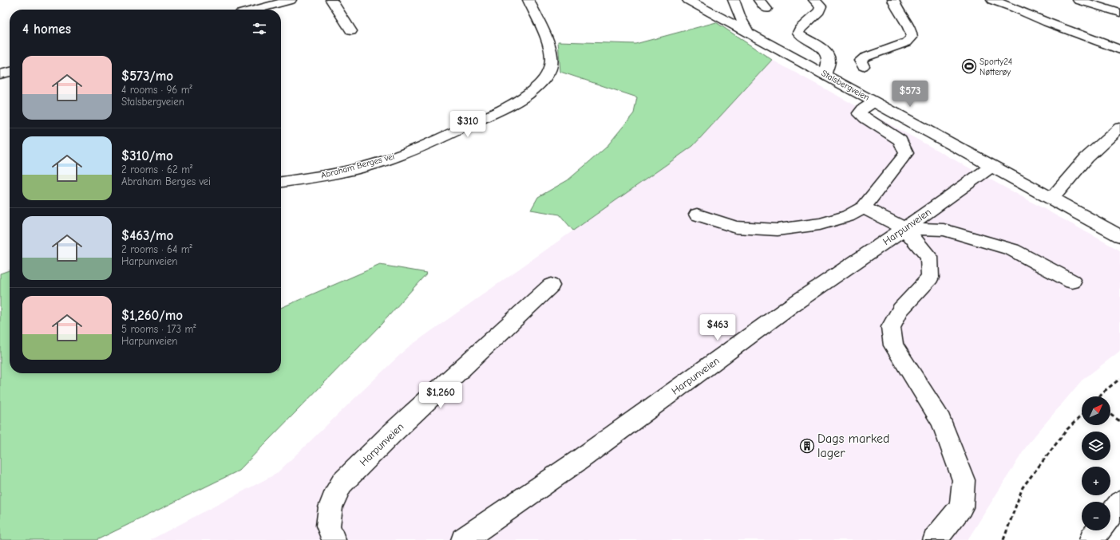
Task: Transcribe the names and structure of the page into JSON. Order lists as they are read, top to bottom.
{
  "streets": {
    "street": ["Stalsbergveien", "Abraham Berges vei", "Harpunveien"]
  },
  "crossings": [
    ["Stalsbergveien", "Harpunveien"]
  ],
  "places": {
    "sports": ["Sporty24 Nøtterøy"],
    "building": ["Dags marked lager"]
  },
  "north": "top right",
  "page": {
    "heading": "4 homes",
    "list": [
      {
        "name": "$573/mo",
        "note": "4 rooms · 96 m² · Stalsbergveien"
      },
      {
        "name": "$310/mo",
        "note": "2 rooms · 62 m² · Abraham Berges vei"
      },
      {
        "name": "$463/mo",
        "note": "2 rooms · 64 m² · Harpunveien"
      },
      {
        "name": "$1,260/mo",
        "note": "5 rooms · 173 m² · Harpunveien"
      }
    ],
    "price": [
      "$573",
      "$310",
      "$463",
      "$1,260"
    ],
    "map_buttons": ["+", "−"]
  }
}
